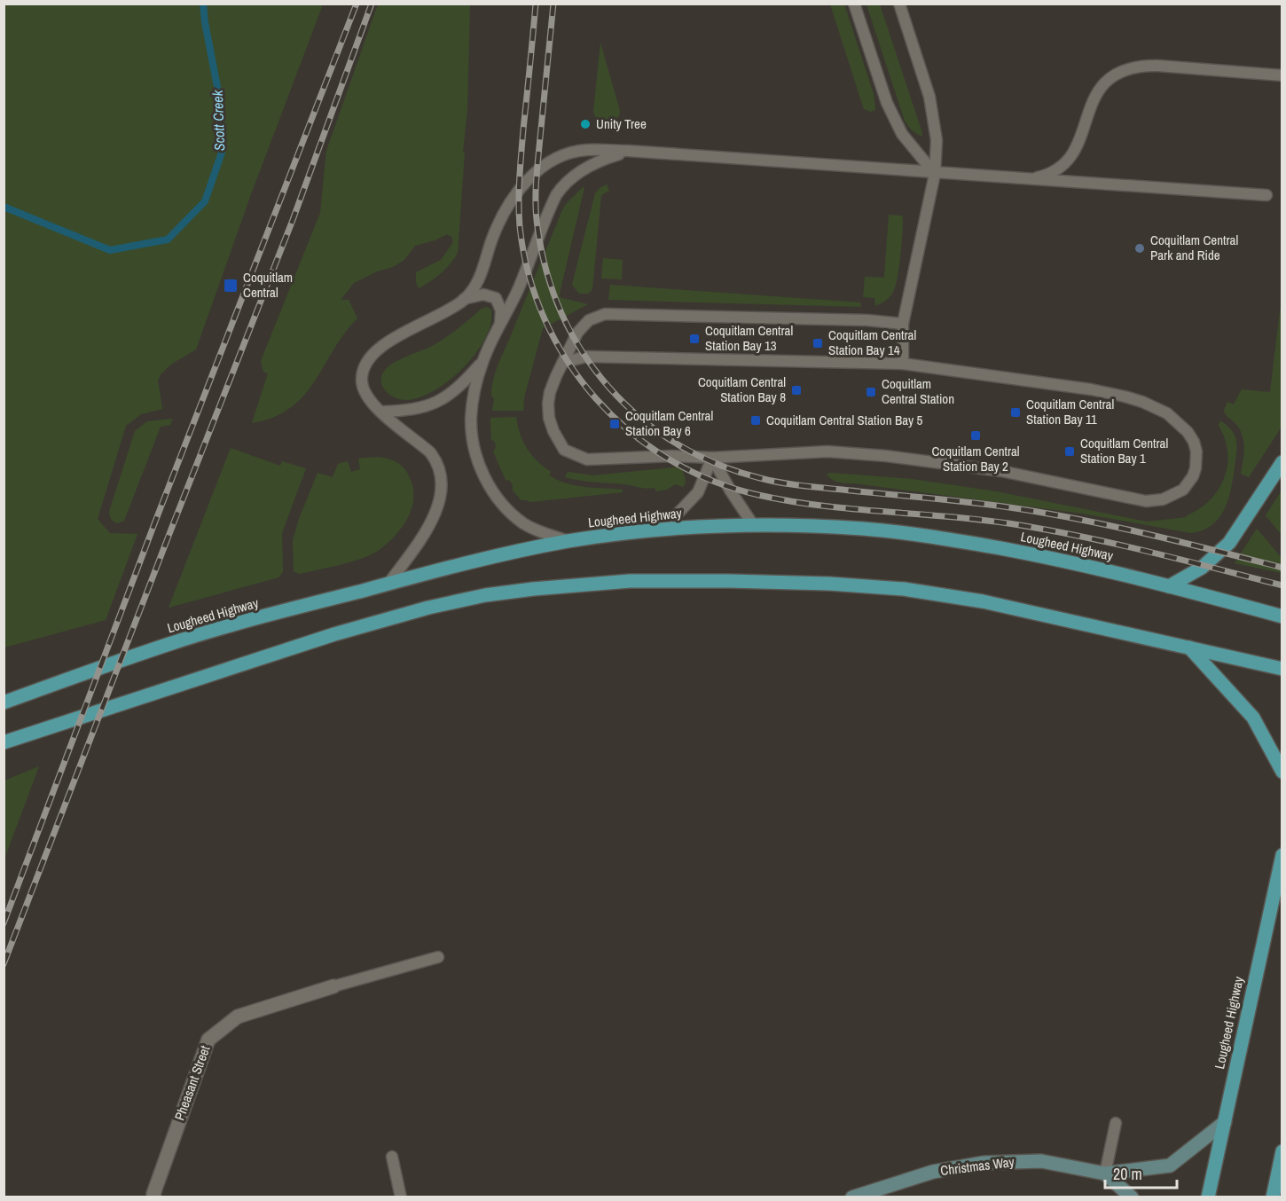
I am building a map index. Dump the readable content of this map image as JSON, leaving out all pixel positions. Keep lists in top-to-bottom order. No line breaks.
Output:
{"streets":{"main road":["Lougheed Highway"],"street":["Pheasant Street","Christmas Way"]},"crossings":[["Lougheed Highway","Christmas Way"]],"water":["Scott Creek"],"places":{"other":["Unity Tree","Coquitlam Central Park and Ride"],"transit":["Coquitlam Central","Coquitlam Central Station Bay 13","Coquitlam Central Station Bay 14","Coquitlam Central Station Bay 8","Coquitlam Central Station","Coquitlam Central Station Bay 11","Coquitlam Central Station Bay 5","Coquitlam Central Station Bay 6","Coquitlam Central Station Bay 2","Coquitlam Central Station Bay 1"]},"scale_bar":"20 m"}
